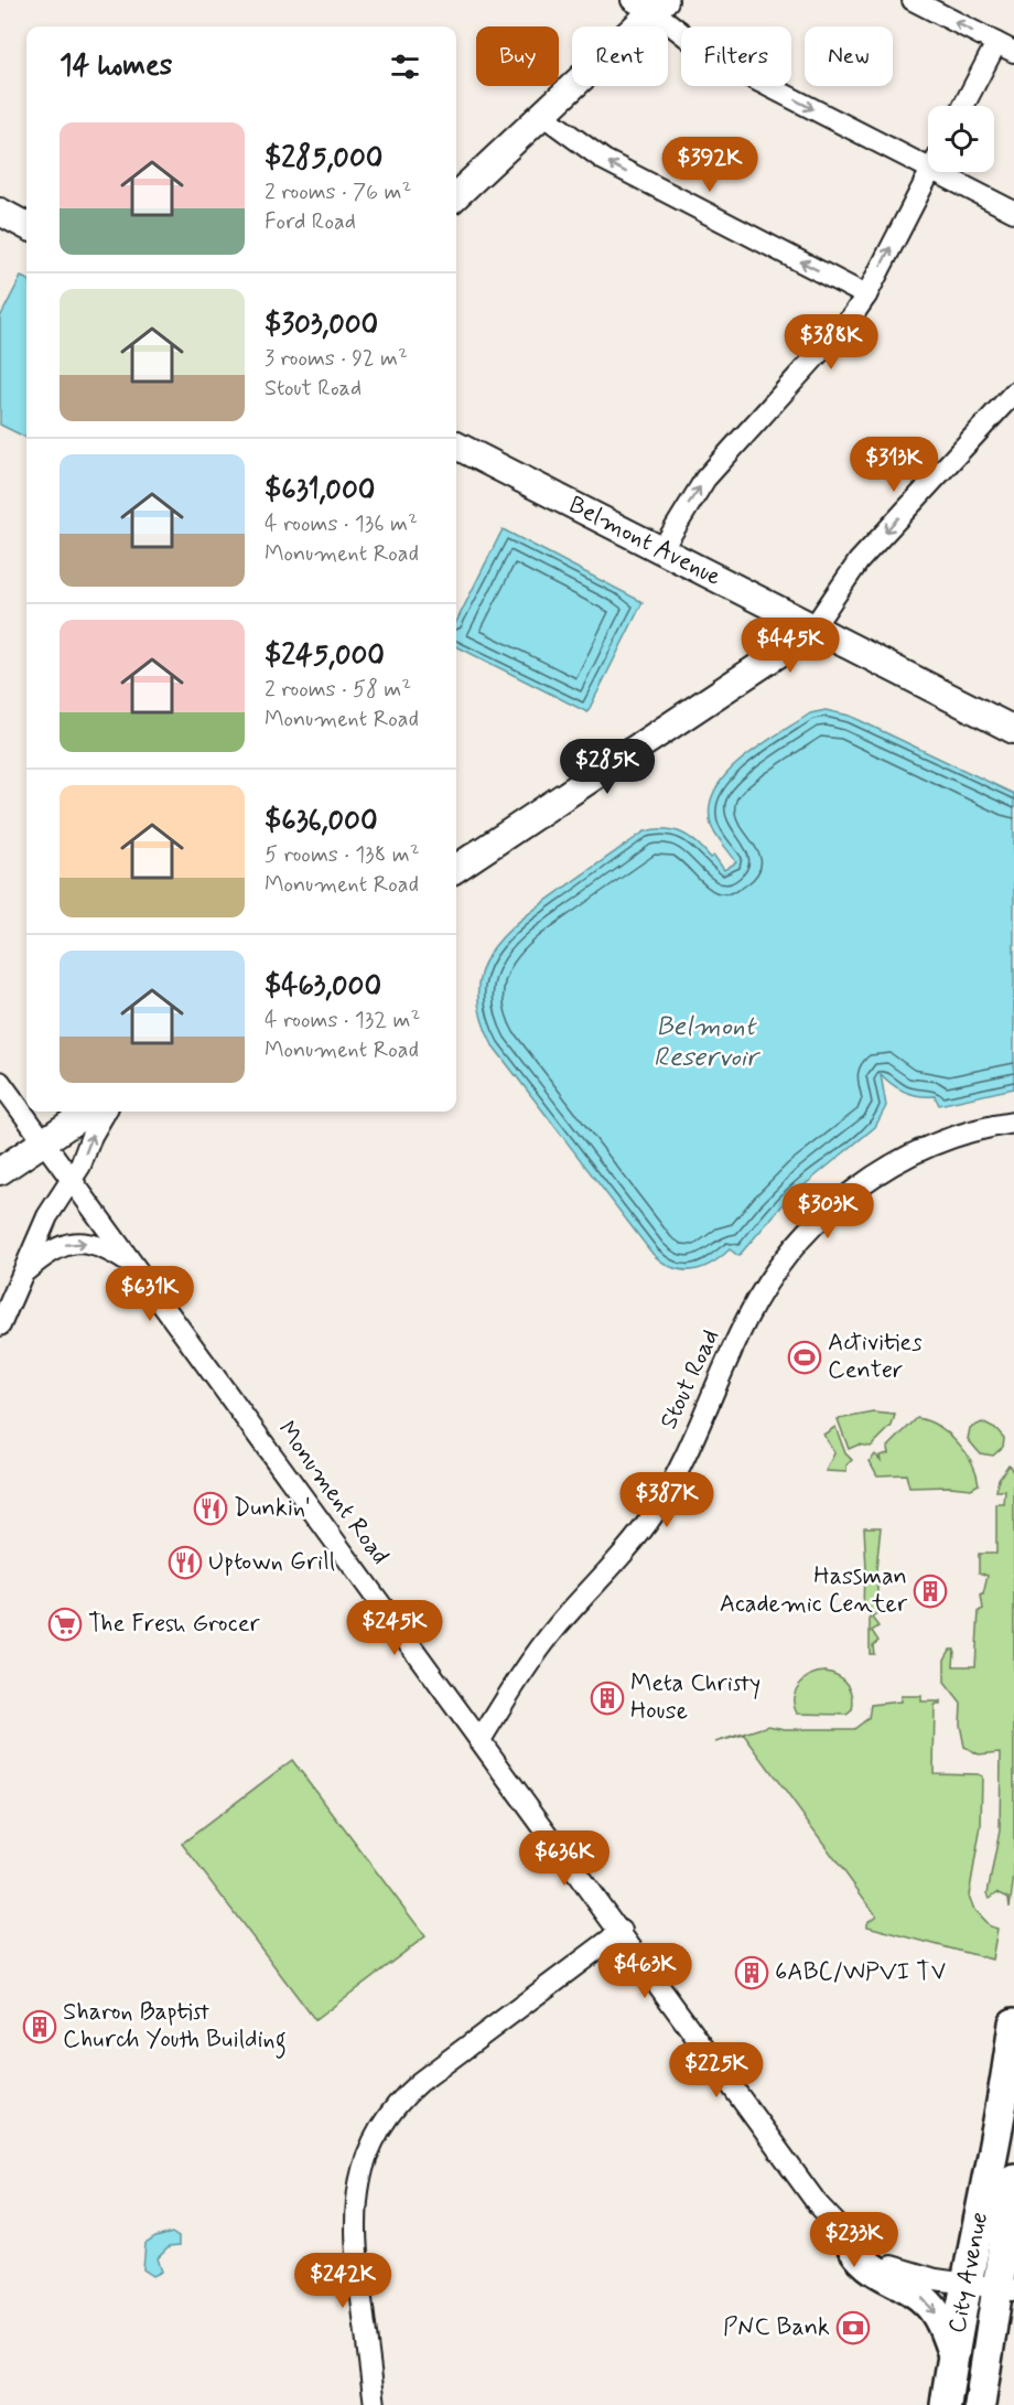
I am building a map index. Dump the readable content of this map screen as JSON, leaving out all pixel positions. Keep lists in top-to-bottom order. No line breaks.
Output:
{"streets":{"highway":["City Avenue"],"main road":["Belmont Avenue"],"street":["Stout Road","Monument Road"]},"crossings":[["Stout Road","Monument Road"],["Monument Road","City Avenue"]],"water":["Belmont Reservoir"],"places":{"sports":["Activities Center"],"restaurant":["Dunkin'","Uptown Grill"],"building":["Hassman Academic Center","Meta Christy House","6ABC/WPVI TV","Sharon Baptist Church Youth Building"],"supermarket":["The Fresh Grocer"],"bank":["PNC Bank"]},"page":{"chip":["Buy","Rent","Filters","New"],"heading":"14 homes","list":[{"name":"$285,000","note":"2 rooms · 76 m² · Ford Road"},{"name":"$303,000","note":"3 rooms · 92 m² · Stout Road"},{"name":"$631,000","note":"4 rooms · 136 m² · Monument Road"},{"name":"$245,000","note":"2 rooms · 58 m² · Monument Road"},{"name":"$636,000","note":"5 rooms · 138 m² · Monument Road"},{"name":"$463,000","note":"4 rooms · 132 m² · Monument Road"}],"price":["$392K","$388K","$313K","$445K","$285K","$303K","$631K","$387K","$245K","$636K","$463K","$225K","$233K","$242K"]}}
